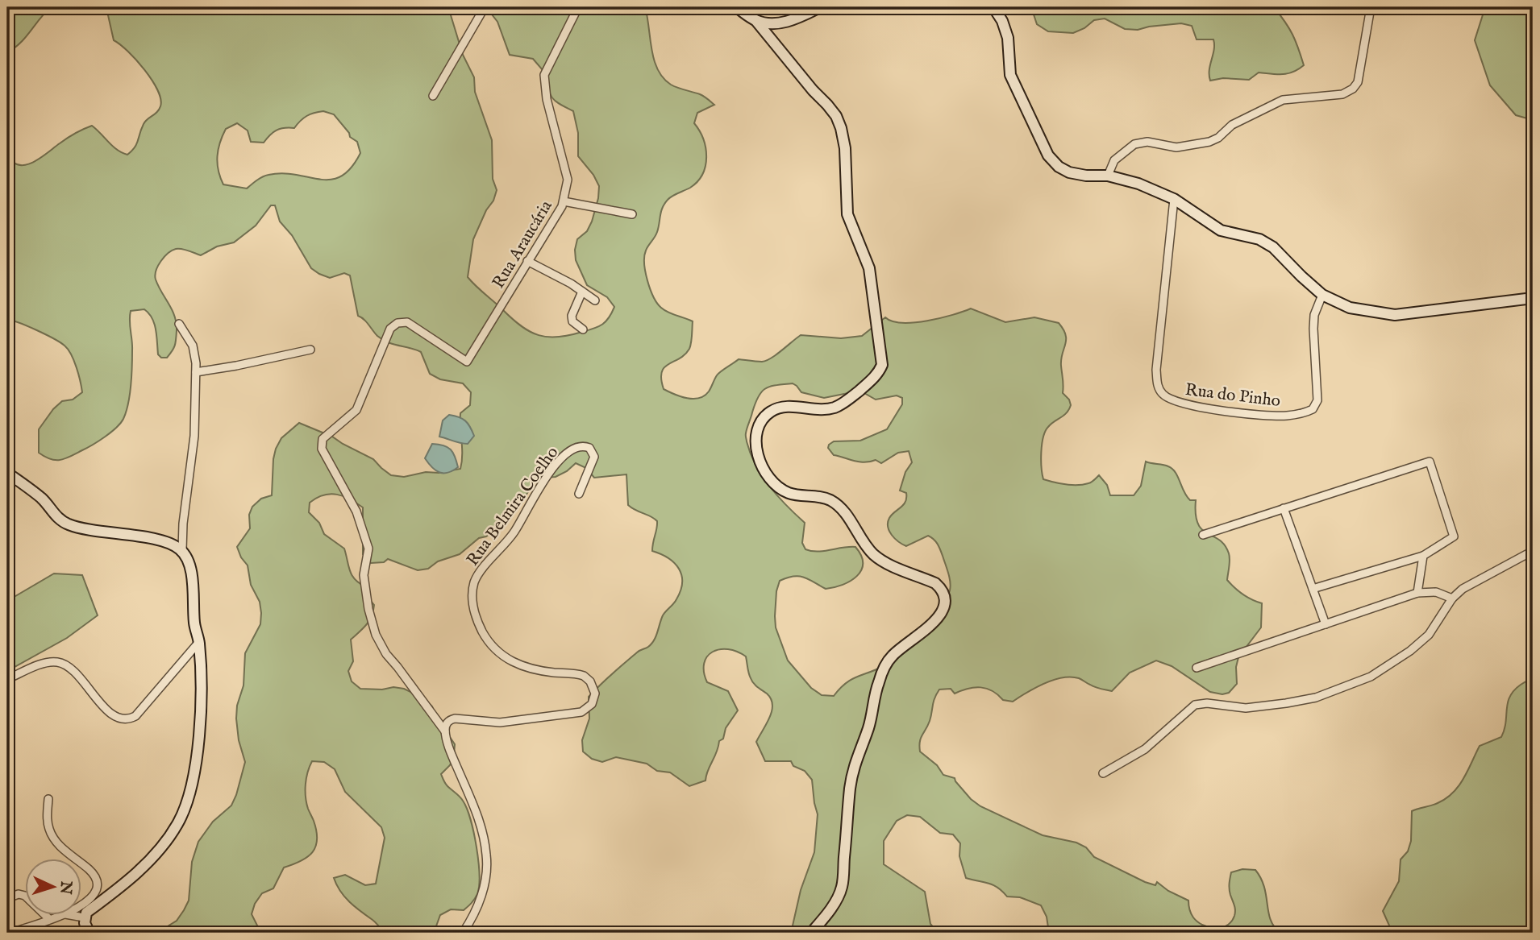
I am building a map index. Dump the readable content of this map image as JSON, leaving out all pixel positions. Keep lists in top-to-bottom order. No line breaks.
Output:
{"streets":{"street":["Rua Araucária","Rua do Pinho","Rua Belmira Coelho"]},"crossings":[["Rua Araucária","Rua Belmira Coelho"]],"north":"right"}
